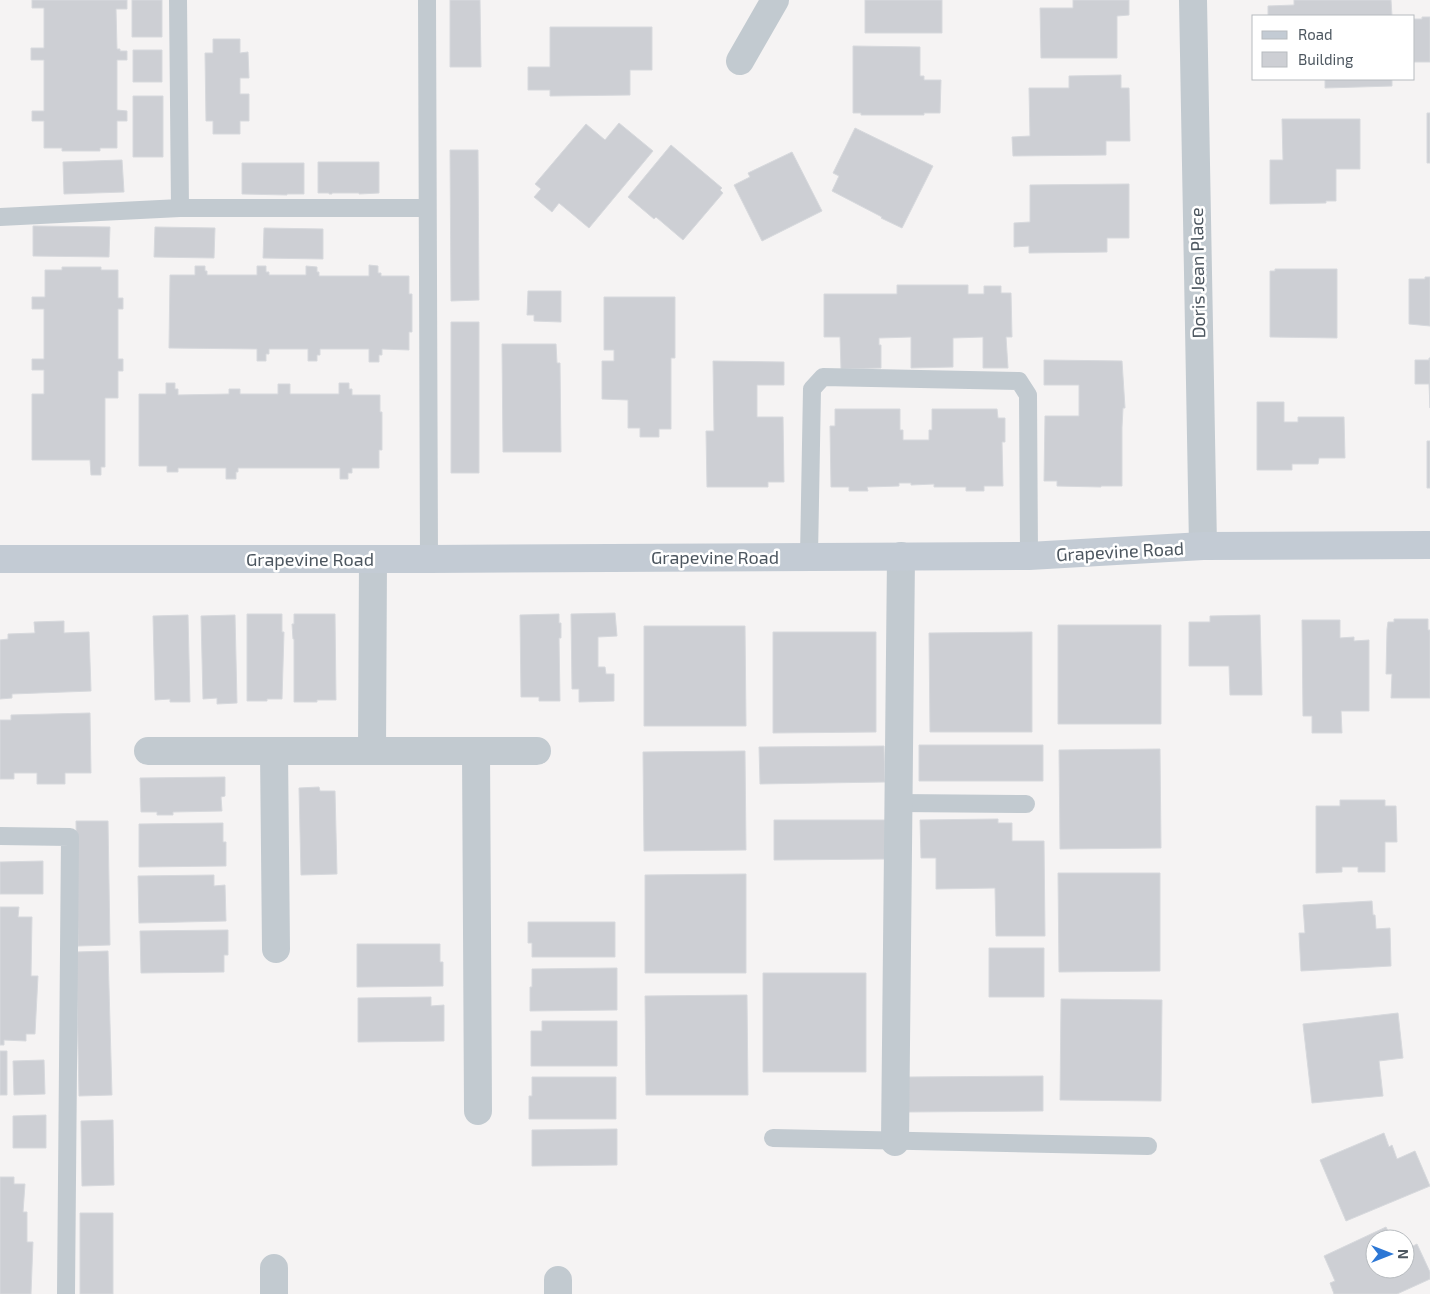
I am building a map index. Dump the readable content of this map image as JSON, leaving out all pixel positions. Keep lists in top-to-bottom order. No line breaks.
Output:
{"streets":{"main road":["Grapevine Road"],"street":["Doris Jean Place"]},"crossings":[["Doris Jean Place","Grapevine Road"]],"legend":["Road","Building"],"north":"right"}
